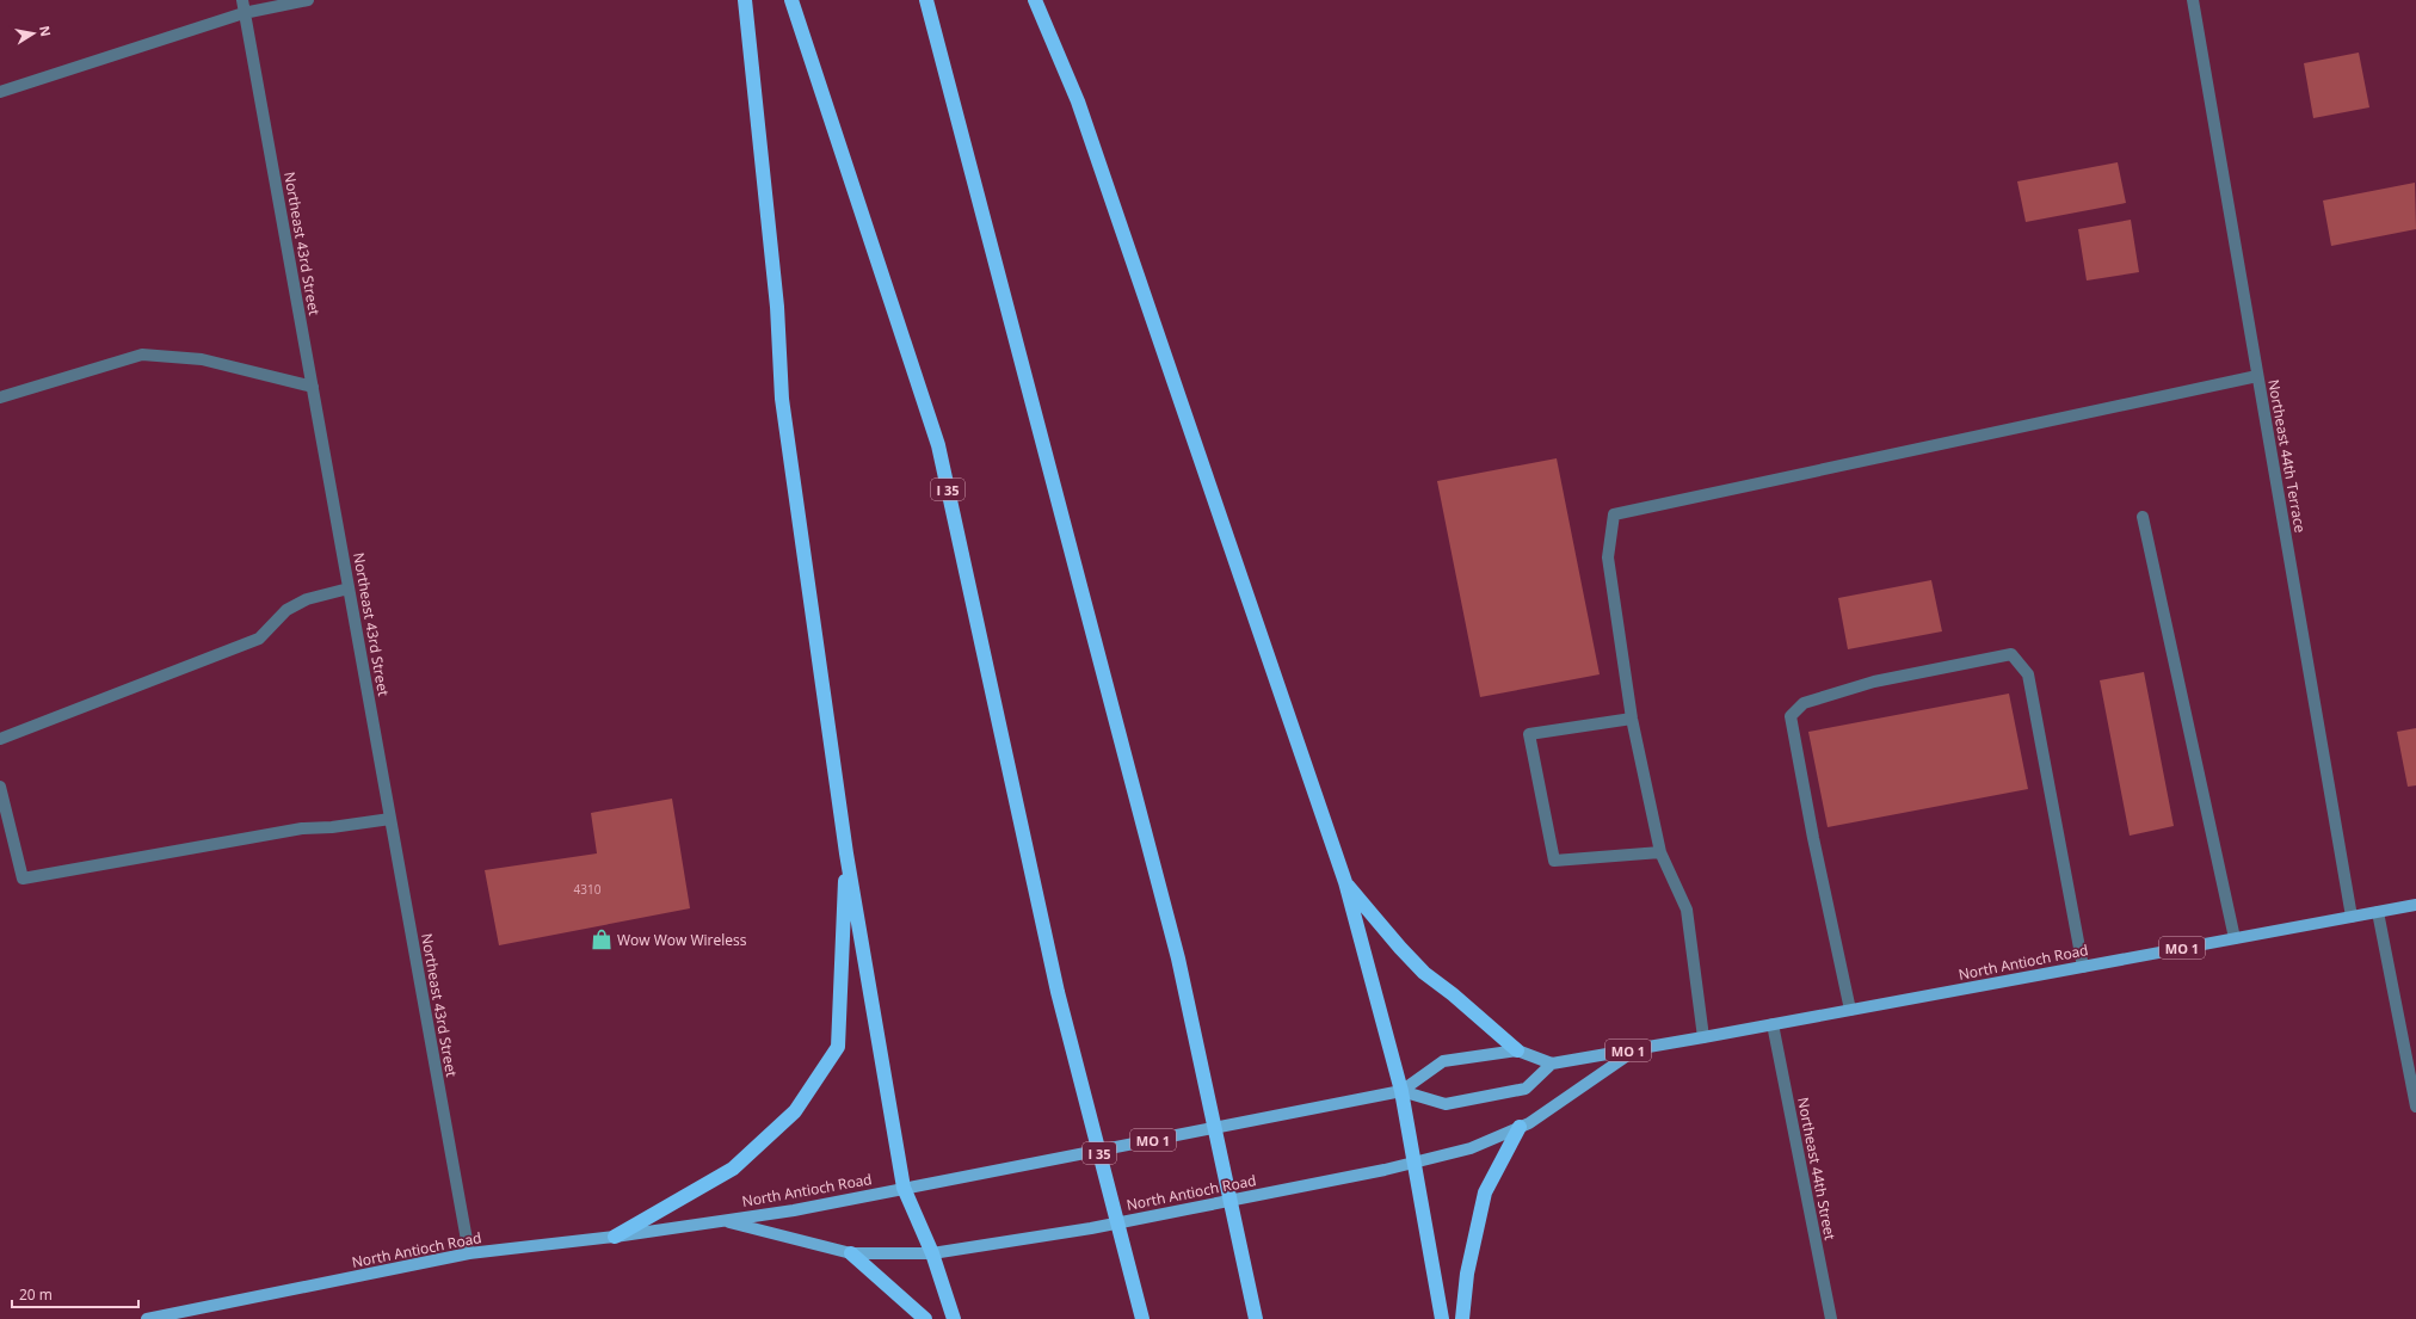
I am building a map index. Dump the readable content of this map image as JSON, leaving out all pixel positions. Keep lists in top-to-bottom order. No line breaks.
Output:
{"streets":{"highway":["I 35"],"main road":["MO 1","North Antioch Road"],"street":["Northeast 43rd Street","Northeast 44th Terrace","Northeast 44th Street"]},"crossings":[["Northeast 43rd Street","North Antioch Road"],["Northeast 44th Terrace","North Antioch Road"],["North Antioch Road","Northeast 44th Street"]],"places":{"shop":["Wow Wow Wireless"]},"house_numbers":["4310"],"scale_bar":"20 m","north":"right"}
